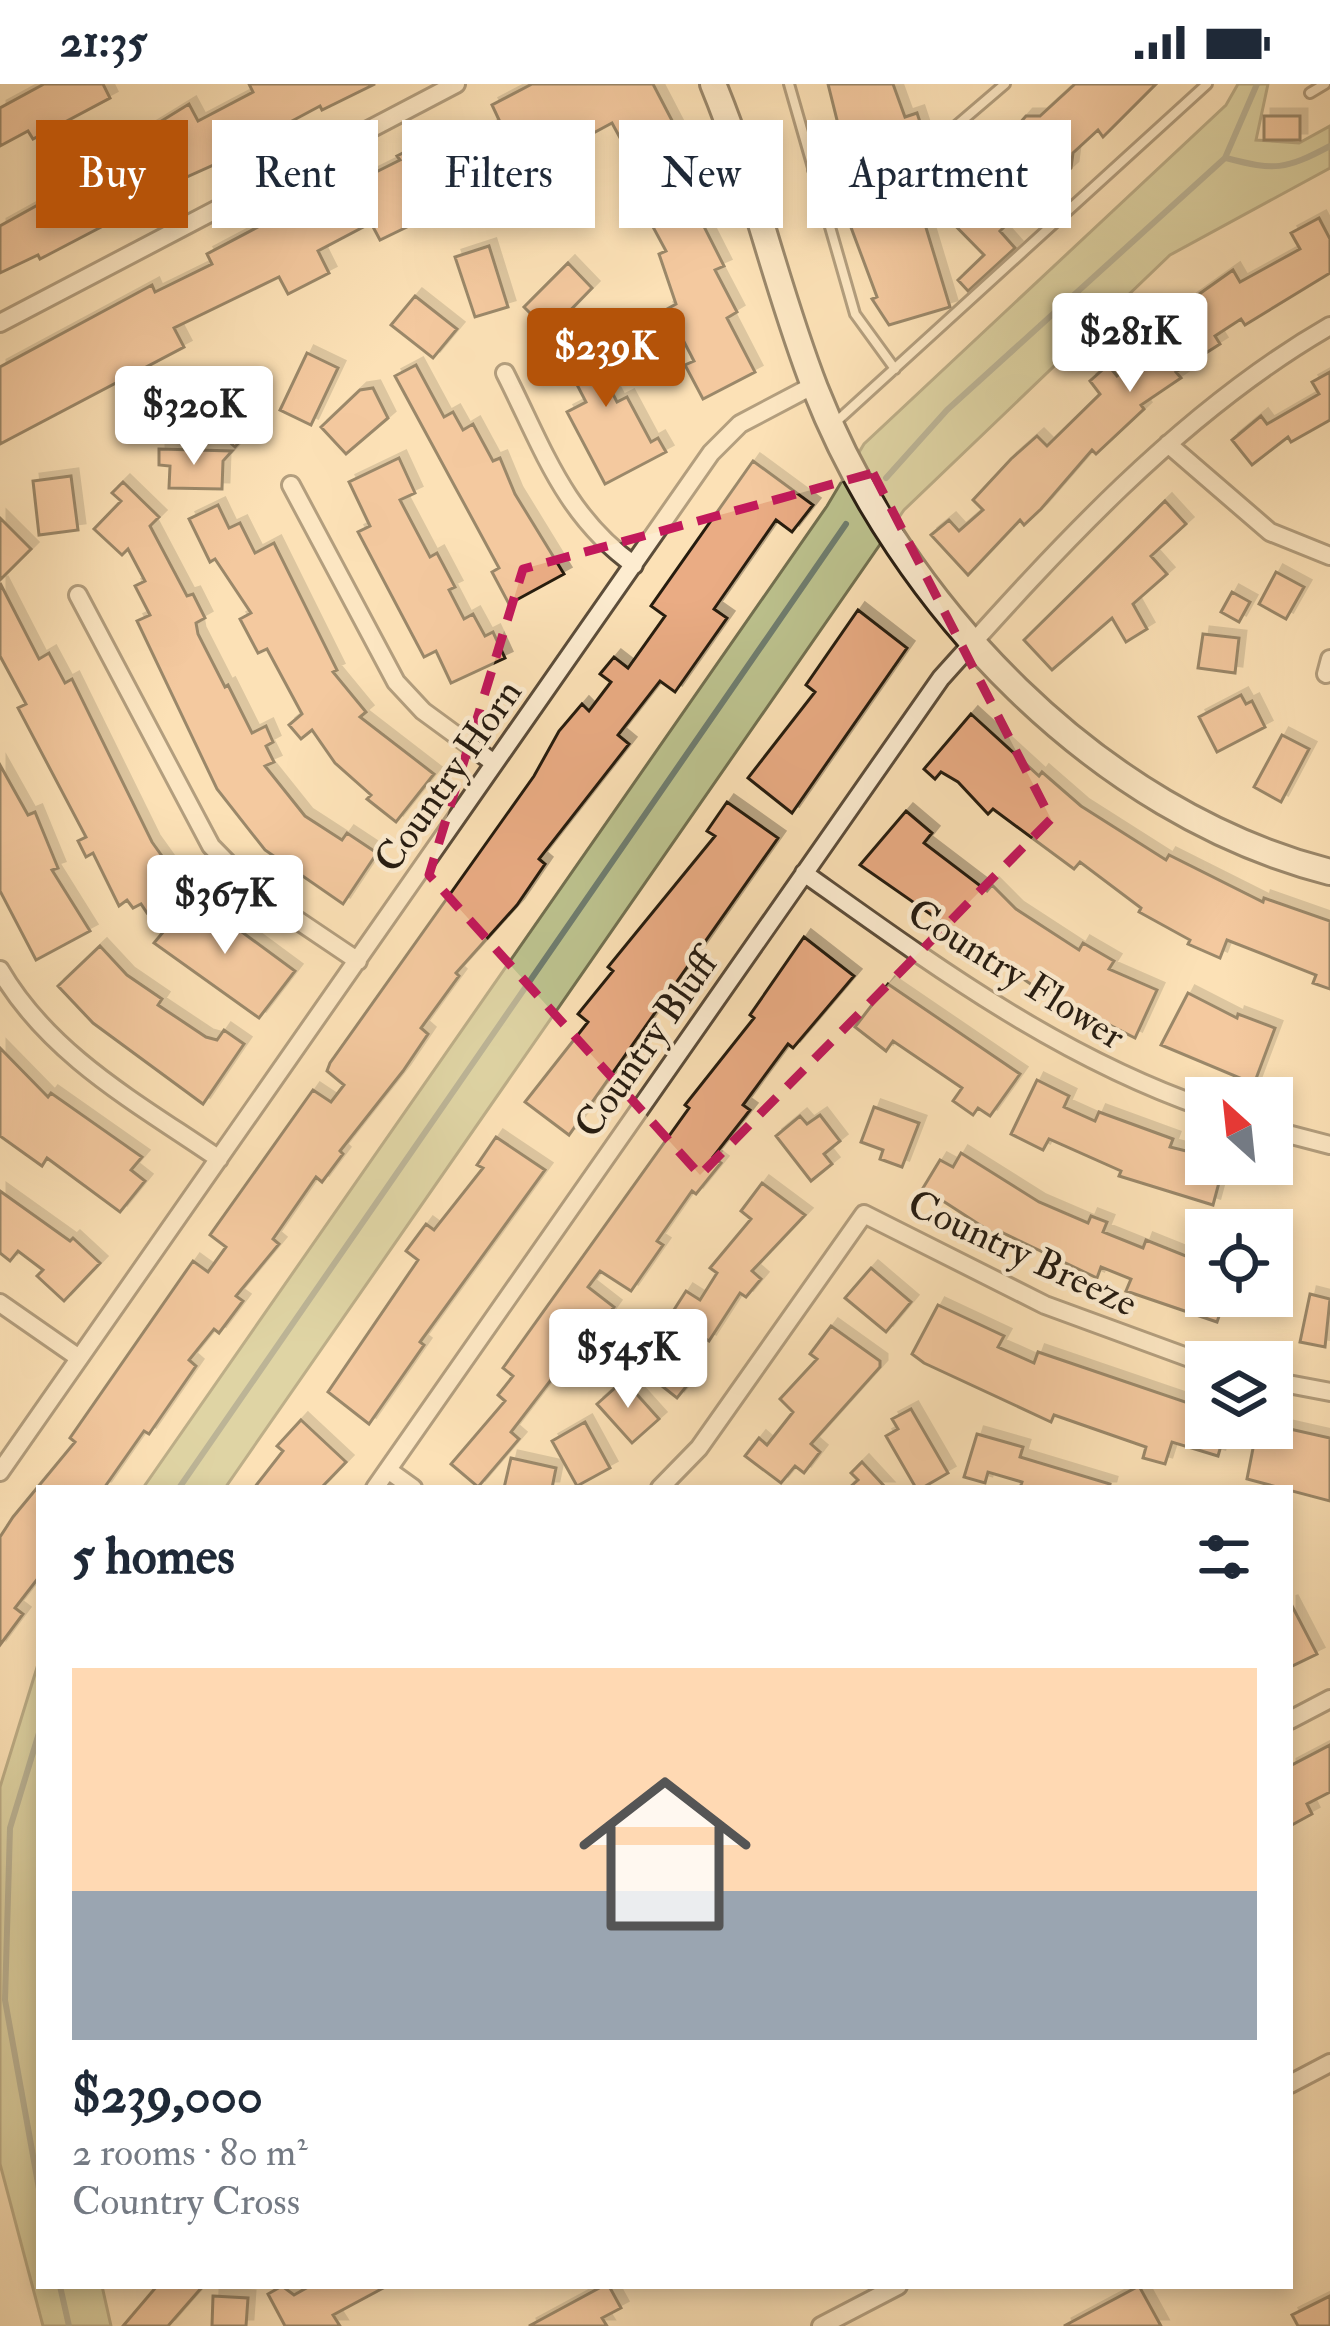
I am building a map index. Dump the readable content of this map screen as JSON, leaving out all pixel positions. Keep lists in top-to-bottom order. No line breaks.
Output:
{"streets":{"street":["Country Horn","Country Flower","Country Bluff","Country Breeze"]},"crossings":[["Country Flower","Country Bluff"]],"north":"top left","page":{"status":"21:35","chip":["Buy","Rent","Filters","New","Apartment"],"price":["$281K","$239K","$320K","$367K","$545K"],"heading":"5 homes","list":[{"name":"$239,000","note":"2 rooms · 80 m² · Country Cross"}]}}
